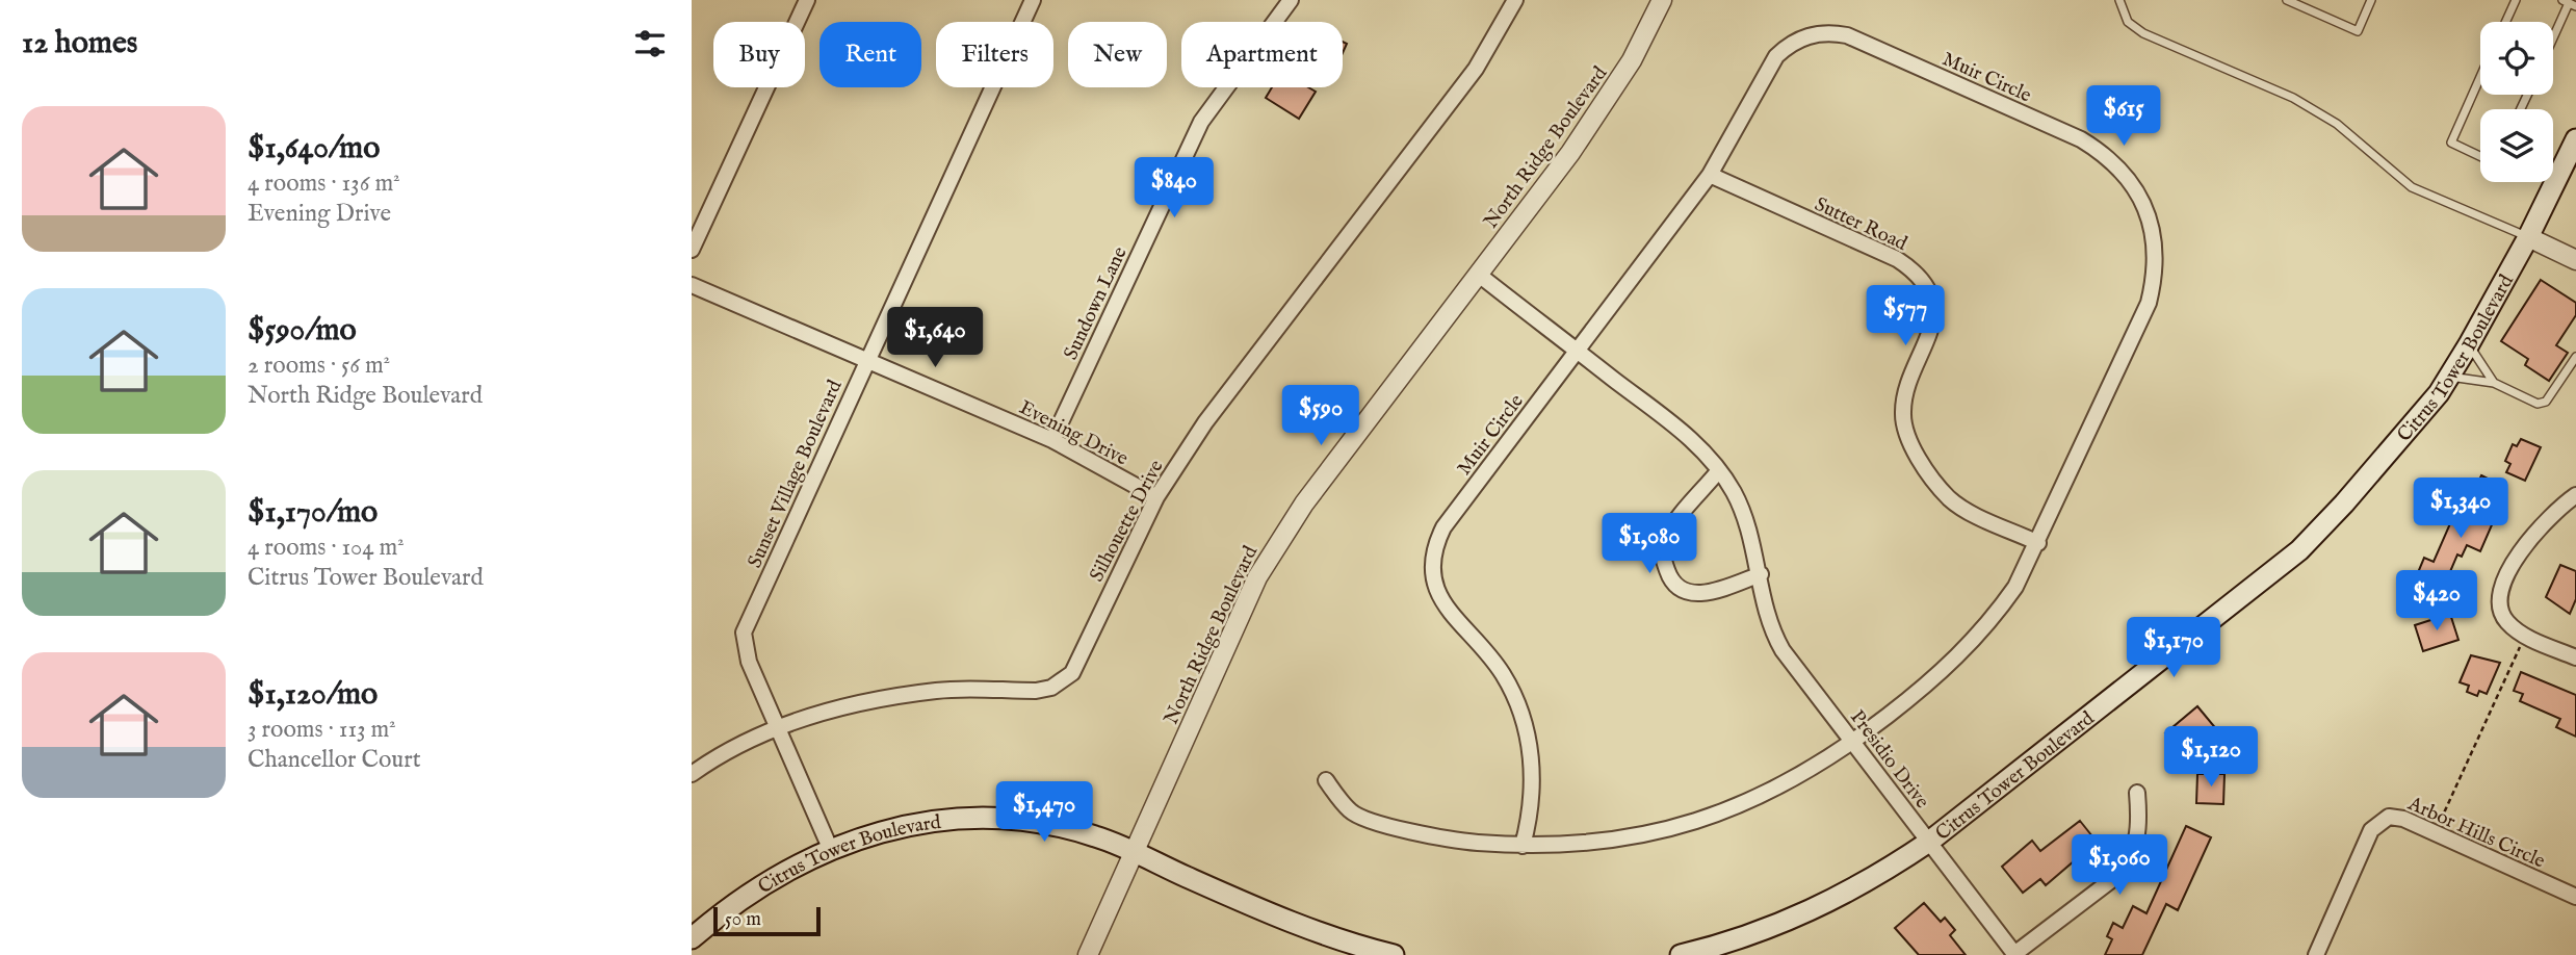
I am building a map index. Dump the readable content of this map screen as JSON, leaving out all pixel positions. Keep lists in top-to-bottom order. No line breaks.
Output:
{"streets":{"main road":["Citrus Tower Boulevard"],"street":["Muir Circle","North Ridge Boulevard","Sutter Road","Sundown Lane","Evening Drive","Sunset Village Boulevard","Silhouette Drive","Presidio Drive","Arbor Hills Circle"]},"crossings":[["Muir Circle","Sutter Road"],["Muir Circle","Presidio Drive"],["North Ridge Boulevard","Citrus Tower Boulevard"],["North Ridge Boulevard","Presidio Drive"],["Sundown Lane","Evening Drive"],["Citrus Tower Boulevard","Sunset Village Boulevard"],["Citrus Tower Boulevard","Presidio Drive"],["Evening Drive","Sunset Village Boulevard"],["Evening Drive","Silhouette Drive"],["Sunset Village Boulevard","Silhouette Drive"]],"scale_bar":"50 m","page":{"heading":"12 homes","chip":["Buy","Rent","Filters","New","Apartment"],"price":["$615","$840","$577","$1,640","$590","$1,340","$1,080","$420","$1,170","$1,120","$1,470","$1,060"],"list":[{"name":"$1,640/mo","note":"4 rooms · 136 m² · Evening Drive"},{"name":"$590/mo","note":"2 rooms · 56 m² · North Ridge Boulevard"},{"name":"$1,170/mo","note":"4 rooms · 104 m² · Citrus Tower Boulevard"},{"name":"$1,120/mo","note":"3 rooms · 113 m² · Chancellor Court"}],"scale":"50 m"}}
